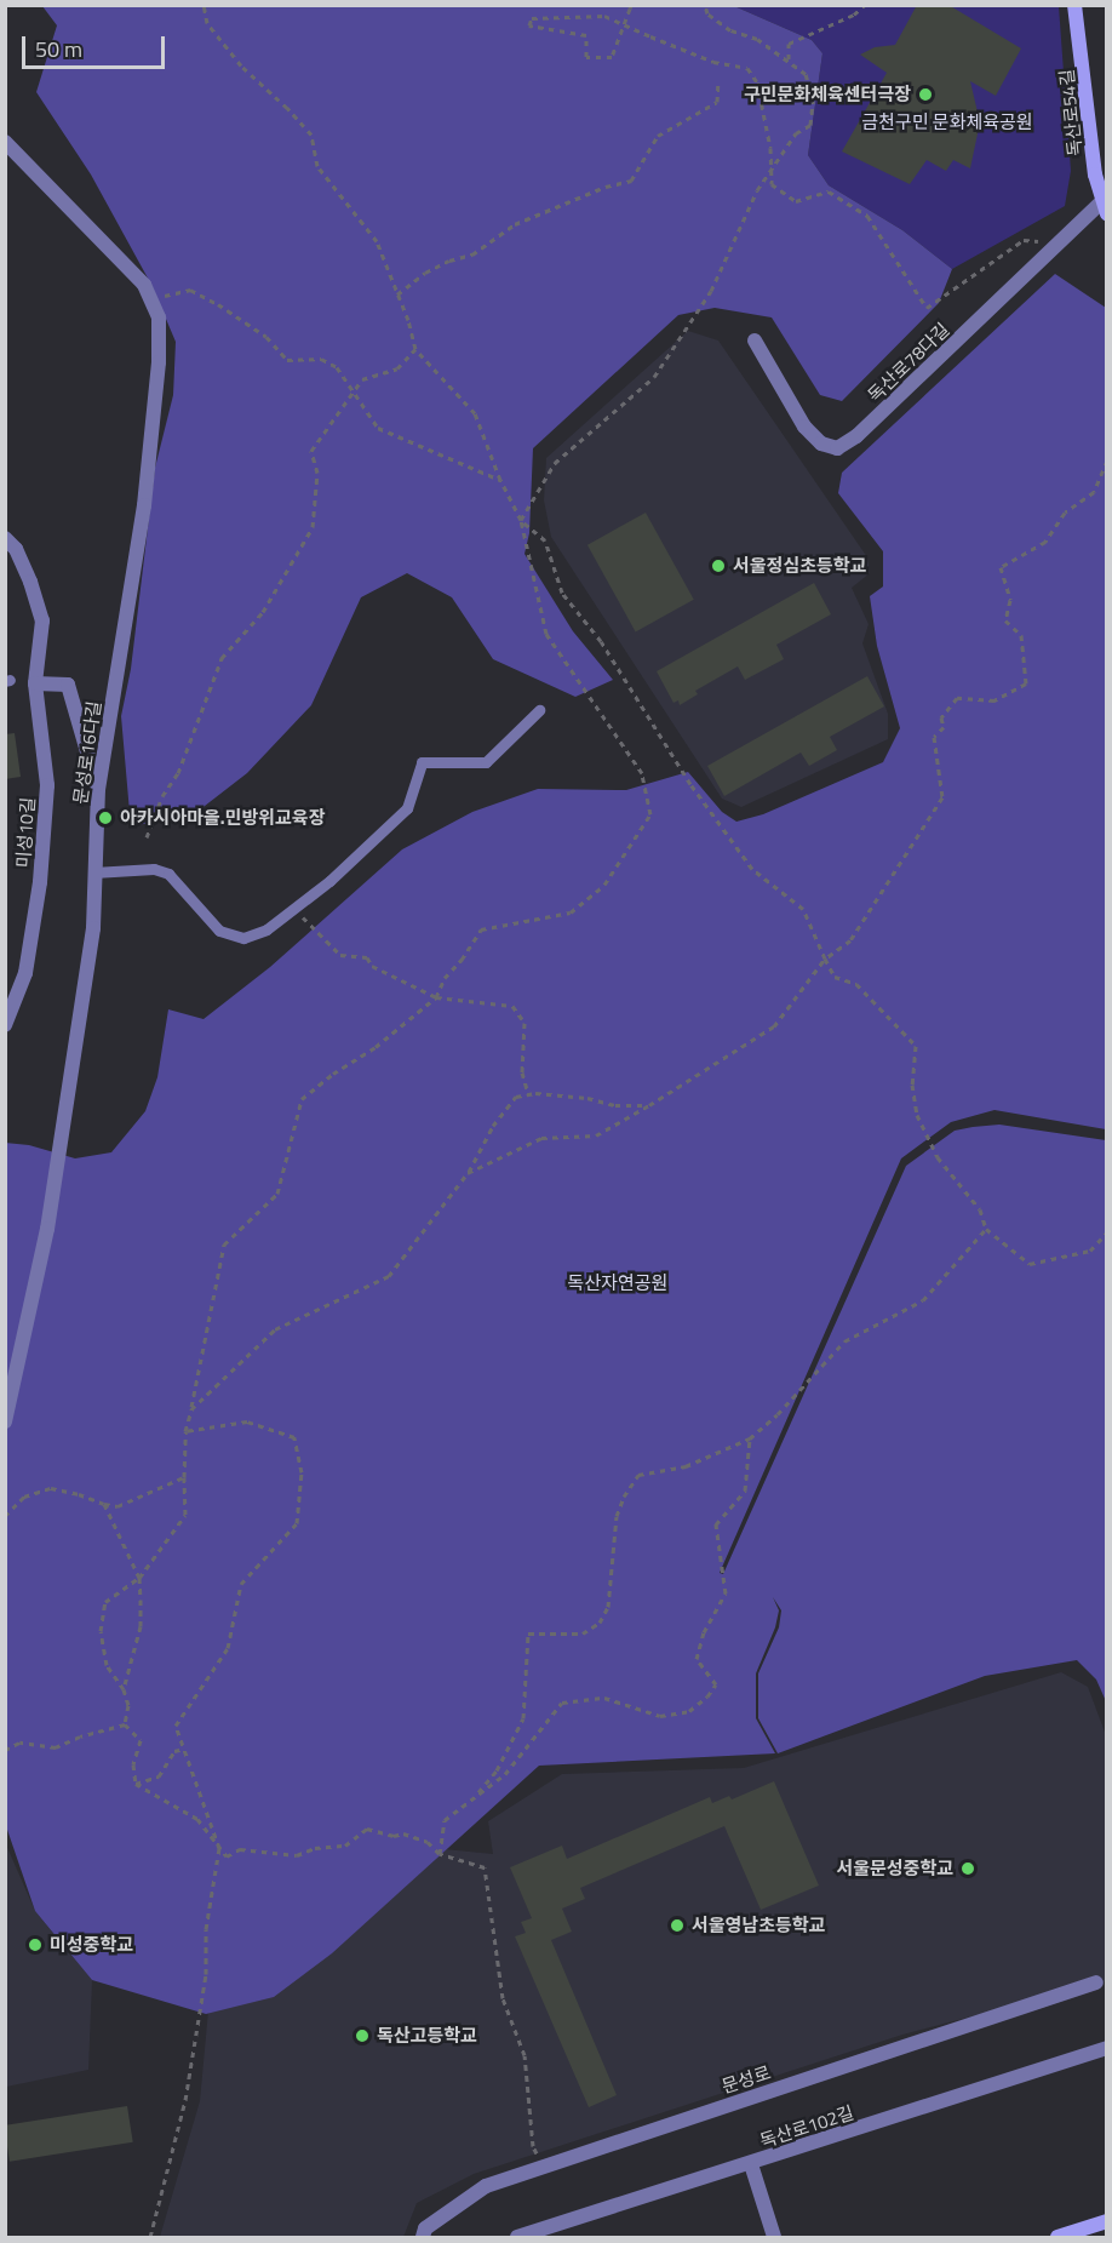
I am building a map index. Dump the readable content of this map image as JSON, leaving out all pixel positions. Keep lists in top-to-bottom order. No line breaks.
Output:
{"streets":{"street":["독산로54길","독산로78다길","문성로16다길","미성10길","문성로","독산로102길"]},"crossings":[["독산로54길","독산로78다길"]],"parks":["금천구민 문화체육공원","독산자연공원"],"places":["구민문화체육센터극장","서울정심초등학교","아카시아마을.민방위교육장","서울문성중학교","서울영남초등학교","미성중학교","독산고등학교"],"scale_bar":"50 m"}
